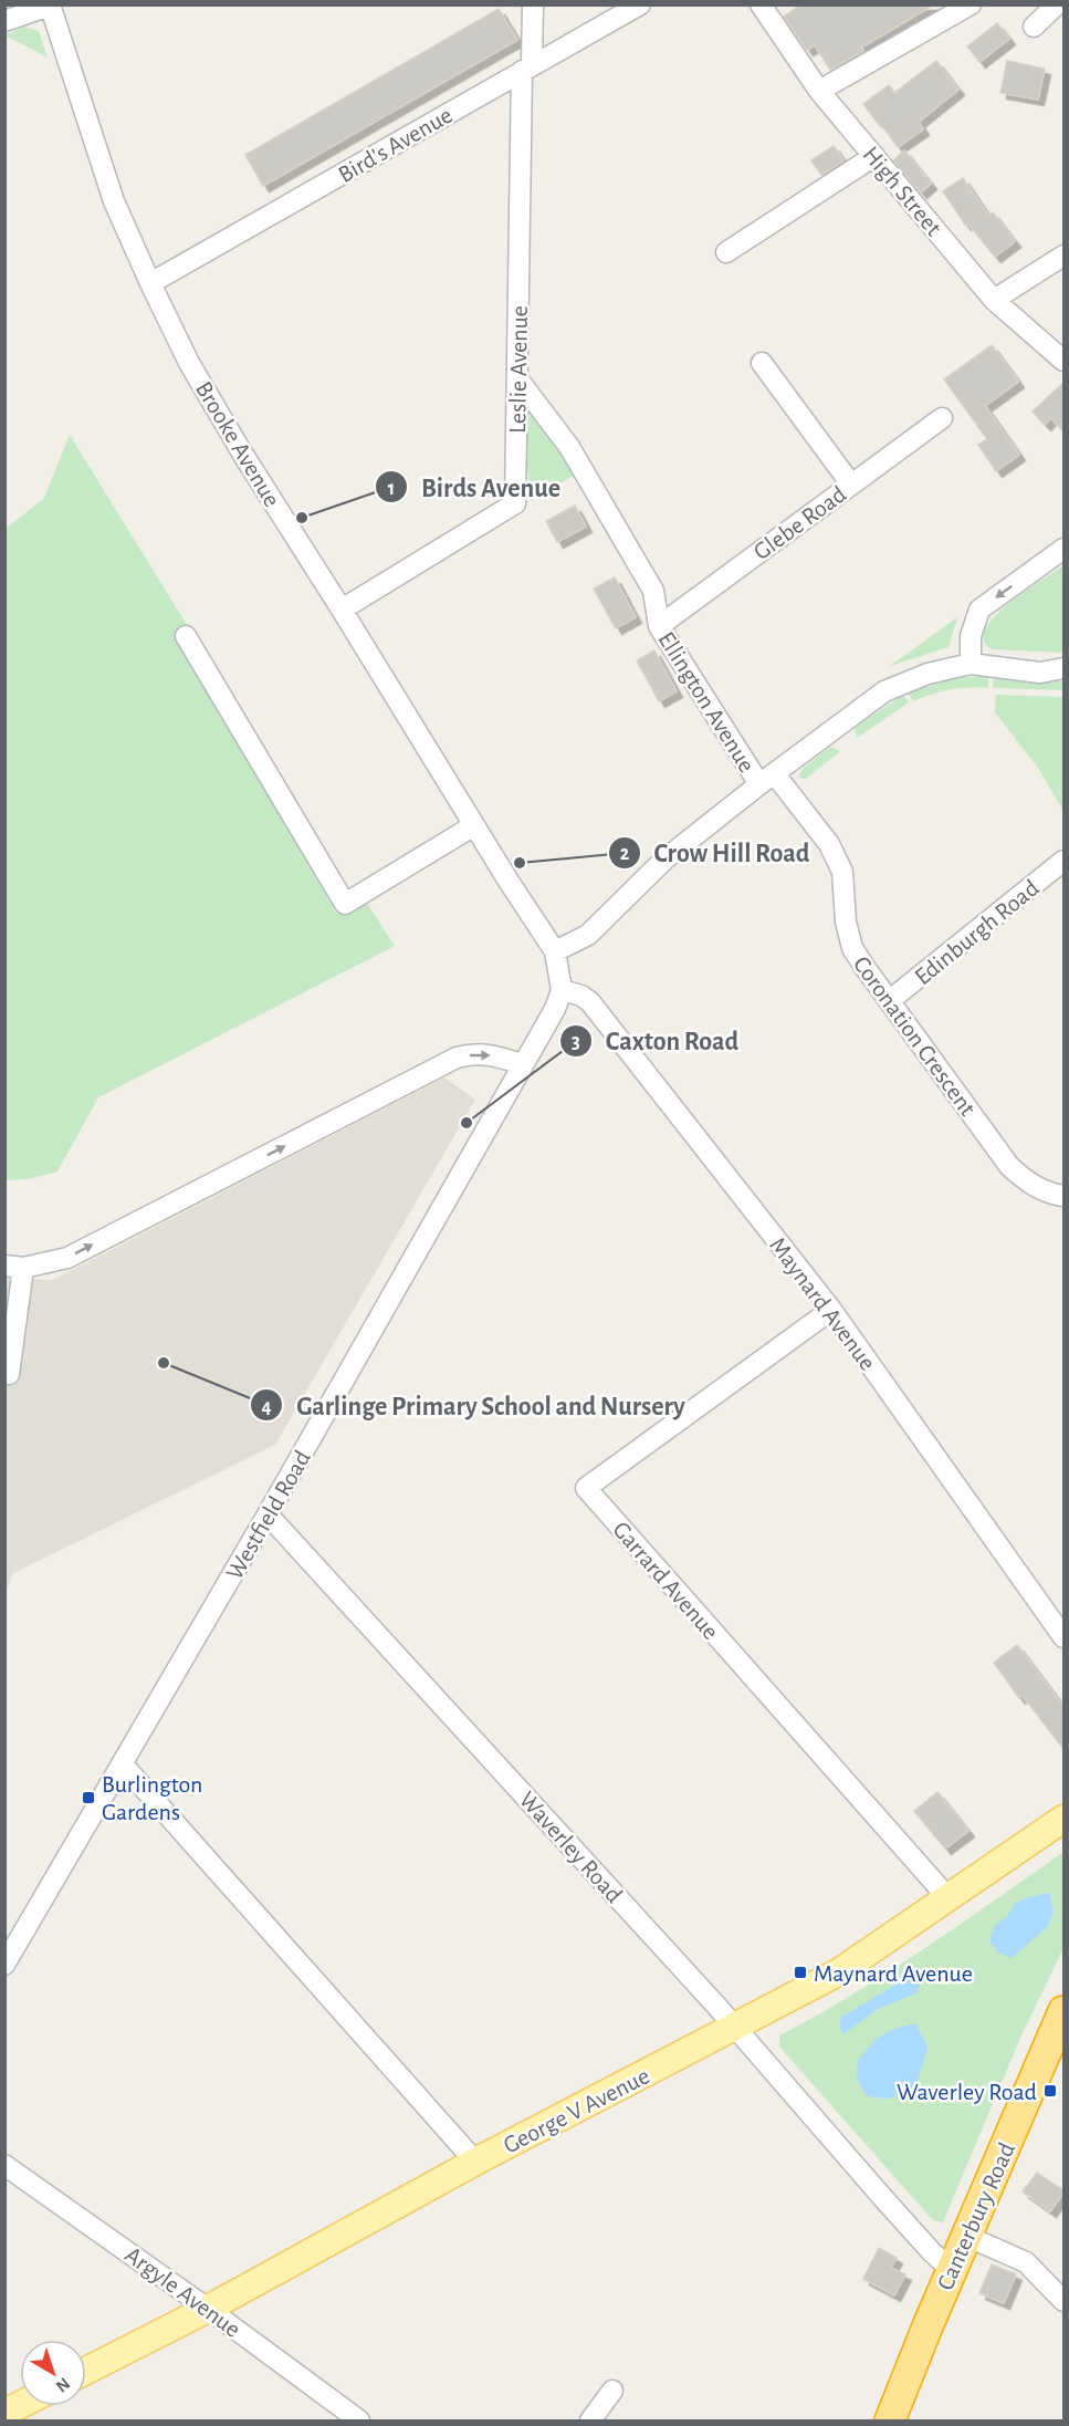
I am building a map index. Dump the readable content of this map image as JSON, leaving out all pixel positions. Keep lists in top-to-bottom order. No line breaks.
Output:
{"streets":{"highway":["Canterbury Road"],"main road":["George V Avenue"],"street":["Bird's Avenue","High Street","Leslie Avenue","Brooke Avenue","Glebe Road","Ellington Avenue","Edinburgh Road","Coronation Crescent","Maynard Avenue","Westfield Road","Garrard Avenue","Waverley Road","Argyle Avenue"]},"crossings":[["Bird's Avenue","Leslie Avenue"],["Bird's Avenue","Brooke Avenue"],["Leslie Avenue","Brooke Avenue"],["Leslie Avenue","Ellington Avenue"],["Glebe Road","Ellington Avenue"],["Ellington Avenue","Coronation Crescent"],["Edinburgh Road","Coronation Crescent"],["Maynard Avenue","Westfield Road"],["Maynard Avenue","Garrard Avenue"],["Westfield Road","Waverley Road"],["Garrard Avenue","George V Avenue"],["Waverley Road","George V Avenue"],["Waverley Road","Canterbury Road"],["George V Avenue","Argyle Avenue"]],"places":{"other":["Birds Avenue","Crow Hill Road","Caxton Road","Garlinge Primary School and Nursery"],"transit":["Burlington Gardens","Maynard Avenue","Waverley Road"]},"north":"bottom right"}
